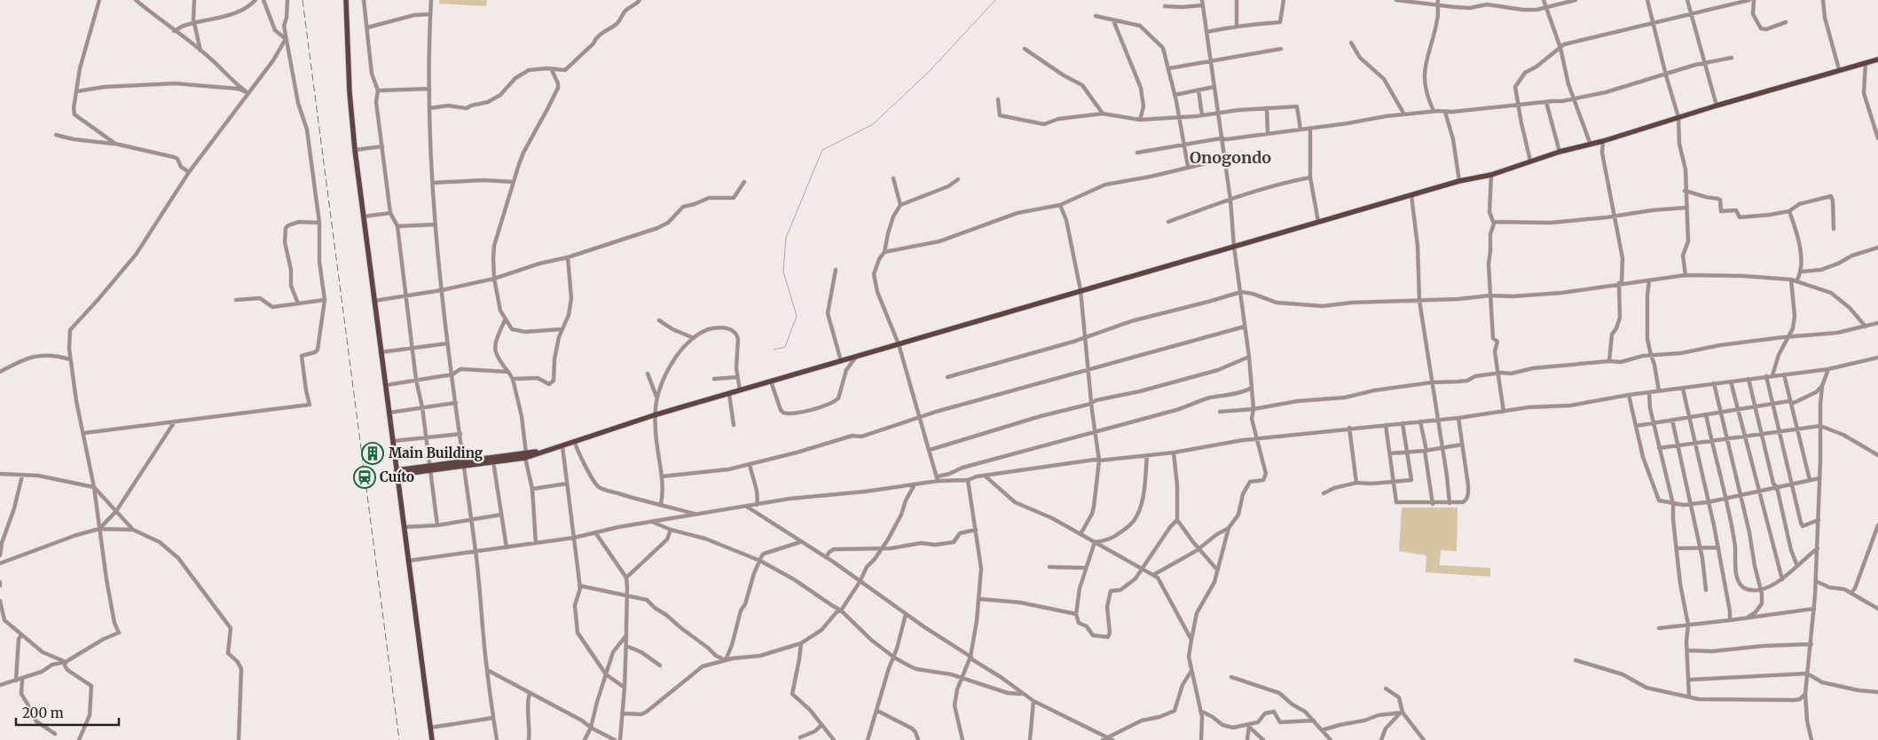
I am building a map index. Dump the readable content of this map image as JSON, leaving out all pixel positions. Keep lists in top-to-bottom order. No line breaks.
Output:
{"districts":["Onogondo"],"places":{"building":["Main Building"],"station":["Cuíto"]},"scale_bar":"200 m"}
